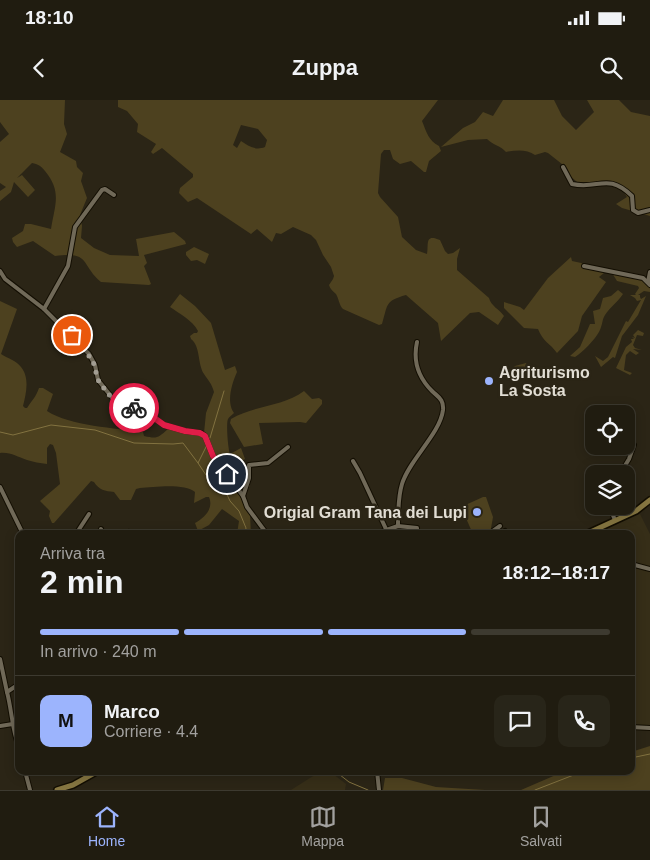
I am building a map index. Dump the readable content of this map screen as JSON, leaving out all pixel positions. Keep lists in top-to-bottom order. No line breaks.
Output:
{"places":["Agriturismo La Sosta","Origial Gram Tana dei Lupi"],"page":{"status":"18:10","header":"Zuppa","heading":["2 min","Arriva tra","18:12–18:17"],"panel":["Marco","Corriere · 4.4"],"bar":"In arrivo · 240 m","round":"M","tabs":["Home","Mappa","Salvati"]}}
